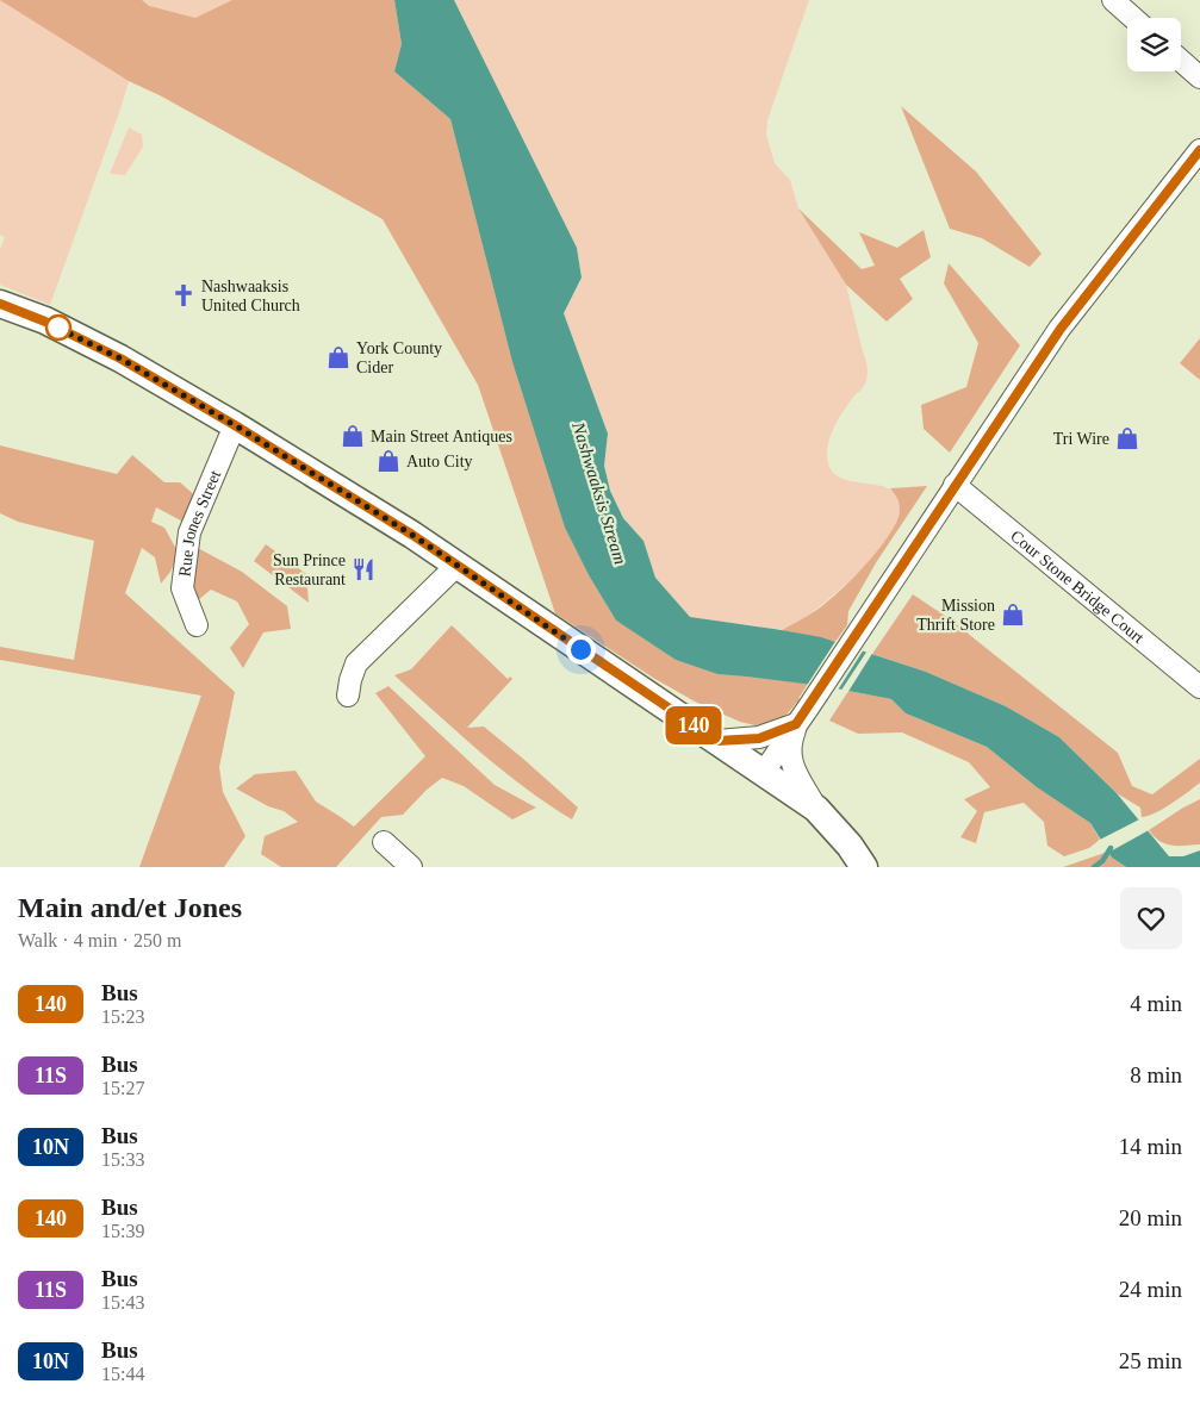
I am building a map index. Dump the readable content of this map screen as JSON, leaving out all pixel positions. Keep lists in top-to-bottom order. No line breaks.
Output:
{"streets":{"street":["Rue Jones Street","Cour Stone Bridge Court"]},"water":["Nashwaaksis Stream"],"places":{"church":["Nashwaaksis United Church"],"shop":["York County Cider","Main Street Antiques","Tri Wire","Auto City","Mission Thrift Store"],"restaurant":["Sun Prince Restaurant"]},"lines":["bus line 140"],"page":{"on_map":"140","heading":["Main and/et Jones","Walk · 4 min · 250 m"],"list":[{"mark":"140","name":"Bus","note":"15:23","value":"4 min"},{"mark":"11S","name":"Bus","note":"15:27","value":"8 min"},{"mark":"10N","name":"Bus","note":"15:33","value":"14 min"},{"mark":"140","name":"Bus","note":"15:39","value":"20 min"},{"mark":"11S","name":"Bus","note":"15:43","value":"24 min"},{"mark":"10N","name":"Bus","note":"15:44","value":"25 min"}]}}
